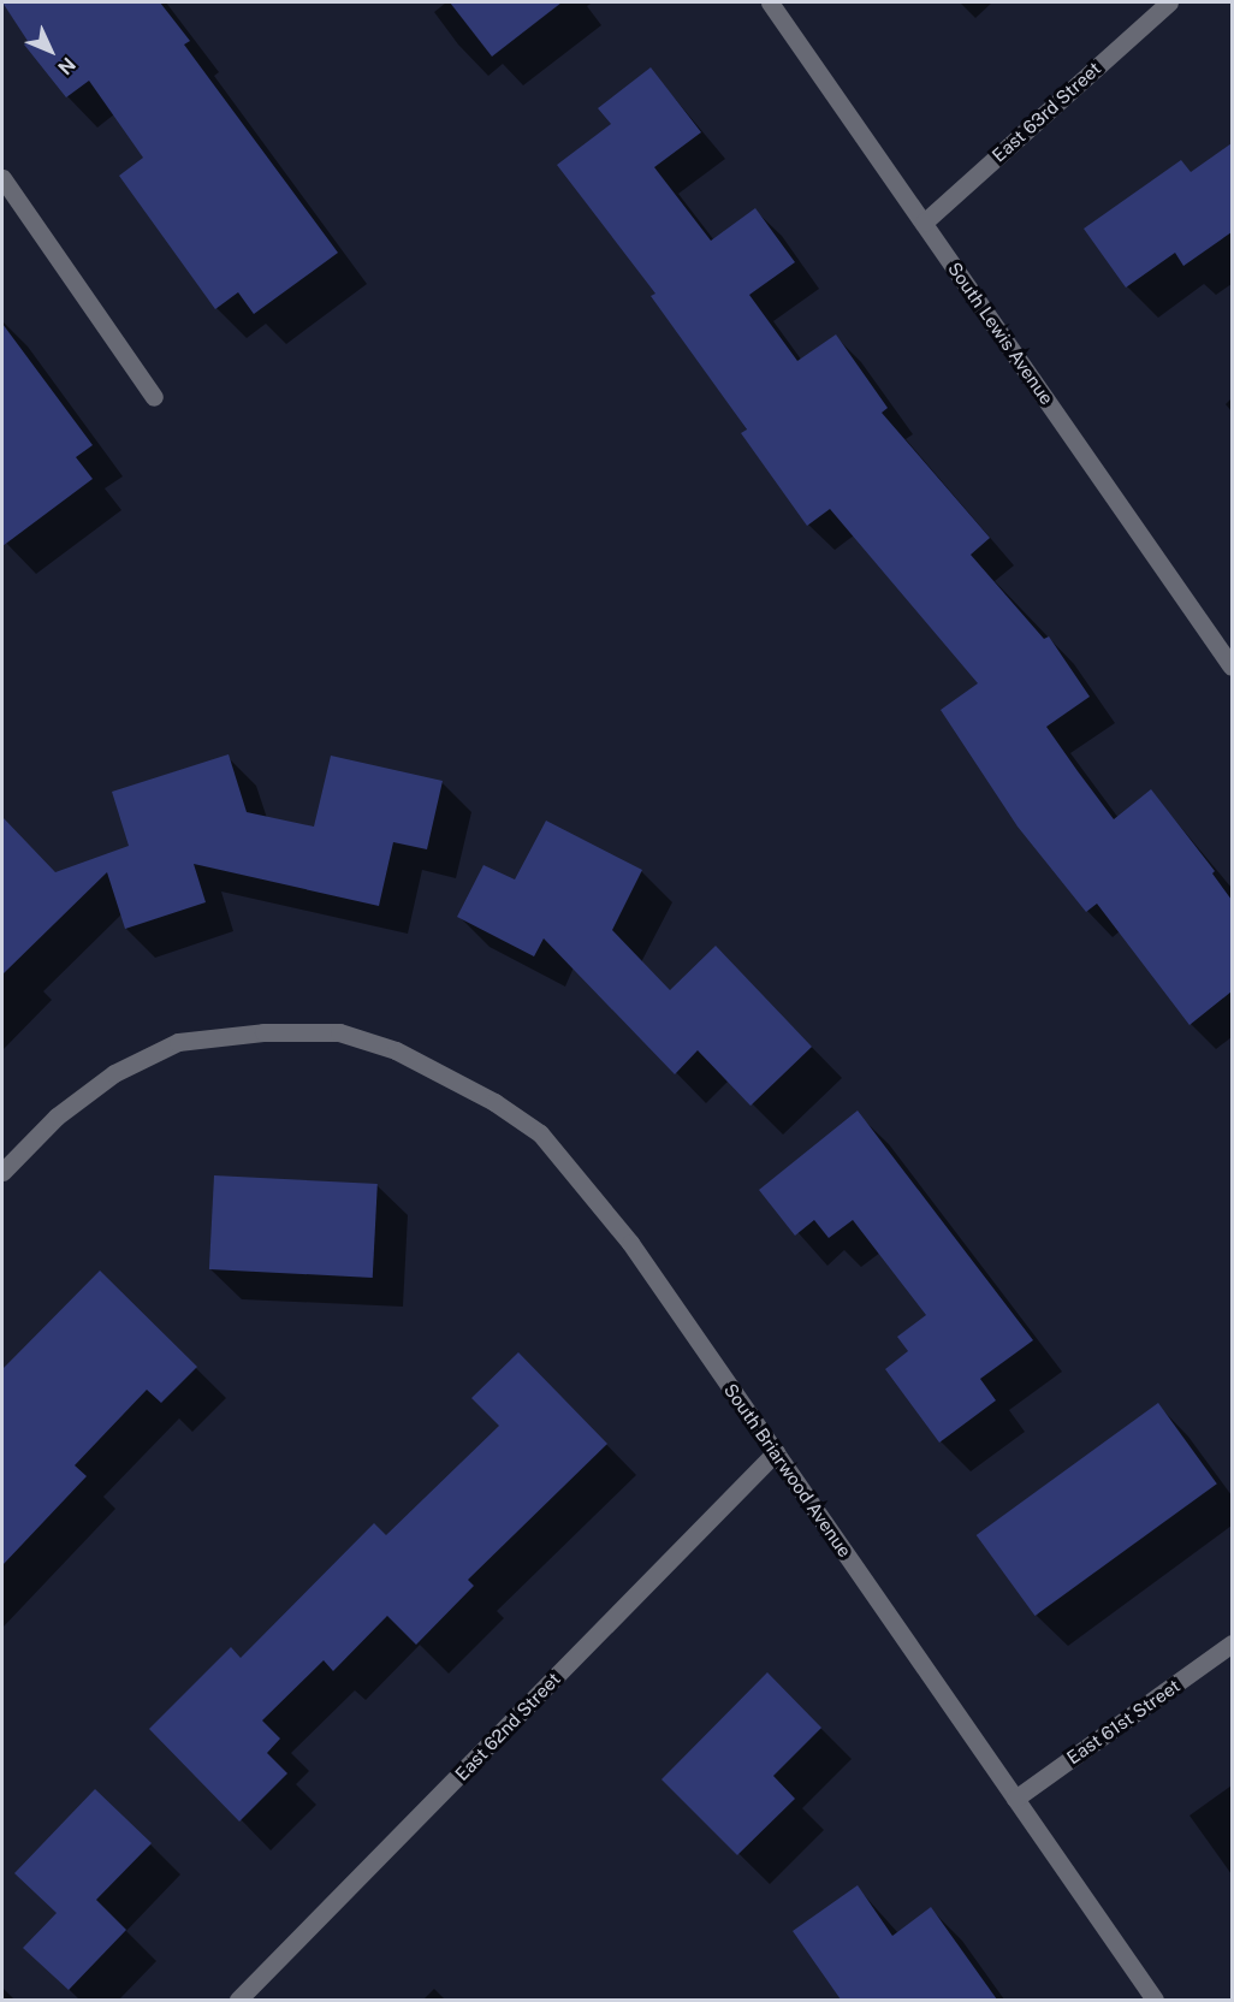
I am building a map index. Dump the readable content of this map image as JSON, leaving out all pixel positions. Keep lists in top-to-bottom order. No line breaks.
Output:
{"streets":{"street":["East 63rd Street","South Lewis Avenue","South Briarwood Avenue","East 61st Street","East 62nd Street"]},"crossings":[["East 63rd Street","South Lewis Avenue"],["South Briarwood Avenue","East 61st Street"],["South Briarwood Avenue","East 62nd Street"]],"north":"bottom right"}
